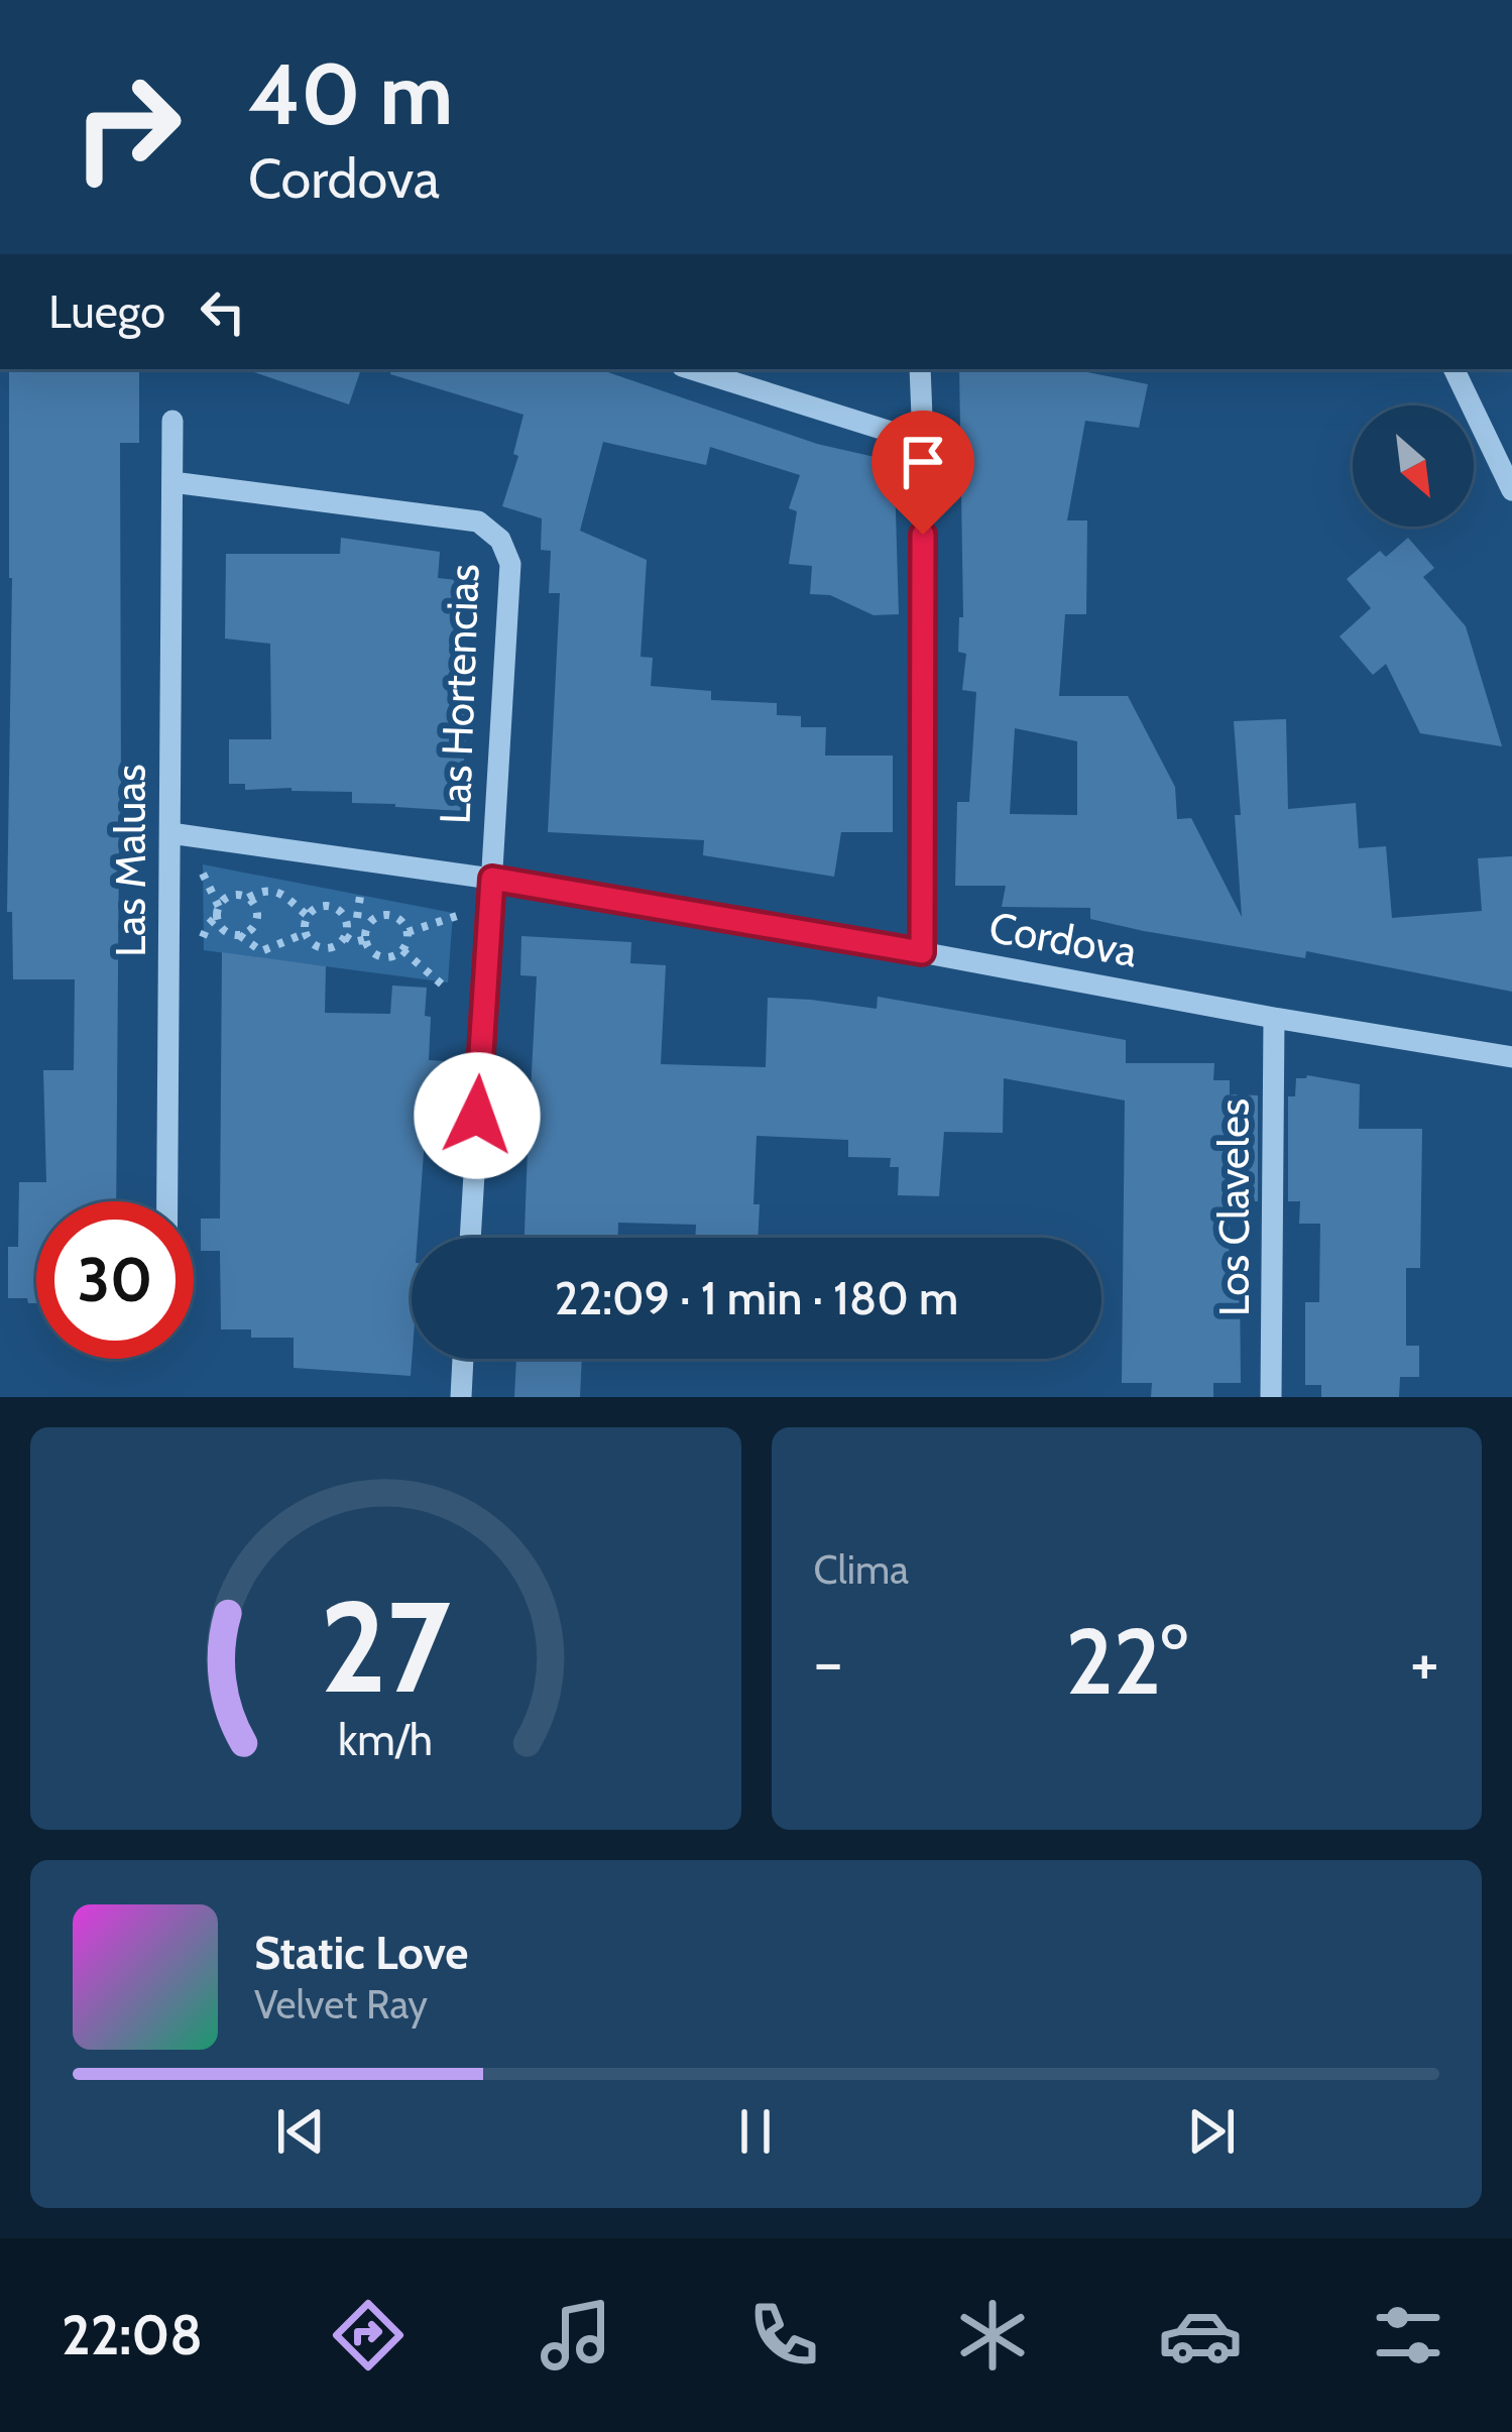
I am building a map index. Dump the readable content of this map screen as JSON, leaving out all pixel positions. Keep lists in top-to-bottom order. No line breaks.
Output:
{"streets":{"street":["Las Hortencias","Las Maluas","Cordova","Los Claveles"]},"crossings":[["Las Hortencias","Las Maluas"],["Las Hortencias","Cordova"],["Las Maluas","Cordova"],["Cordova","Los Claveles"]],"north":"bottom right","page":{"turn":["40 m","Cordova"],"then":"Luego","limit":"30","trip":"22:09 · 1 min · 180 m","tile":"Clima","heat":["−","22°","+"],"song":["Static Love","Velvet Ray"],"tabs":"22:08","gauge":["27","km/h"]}}
